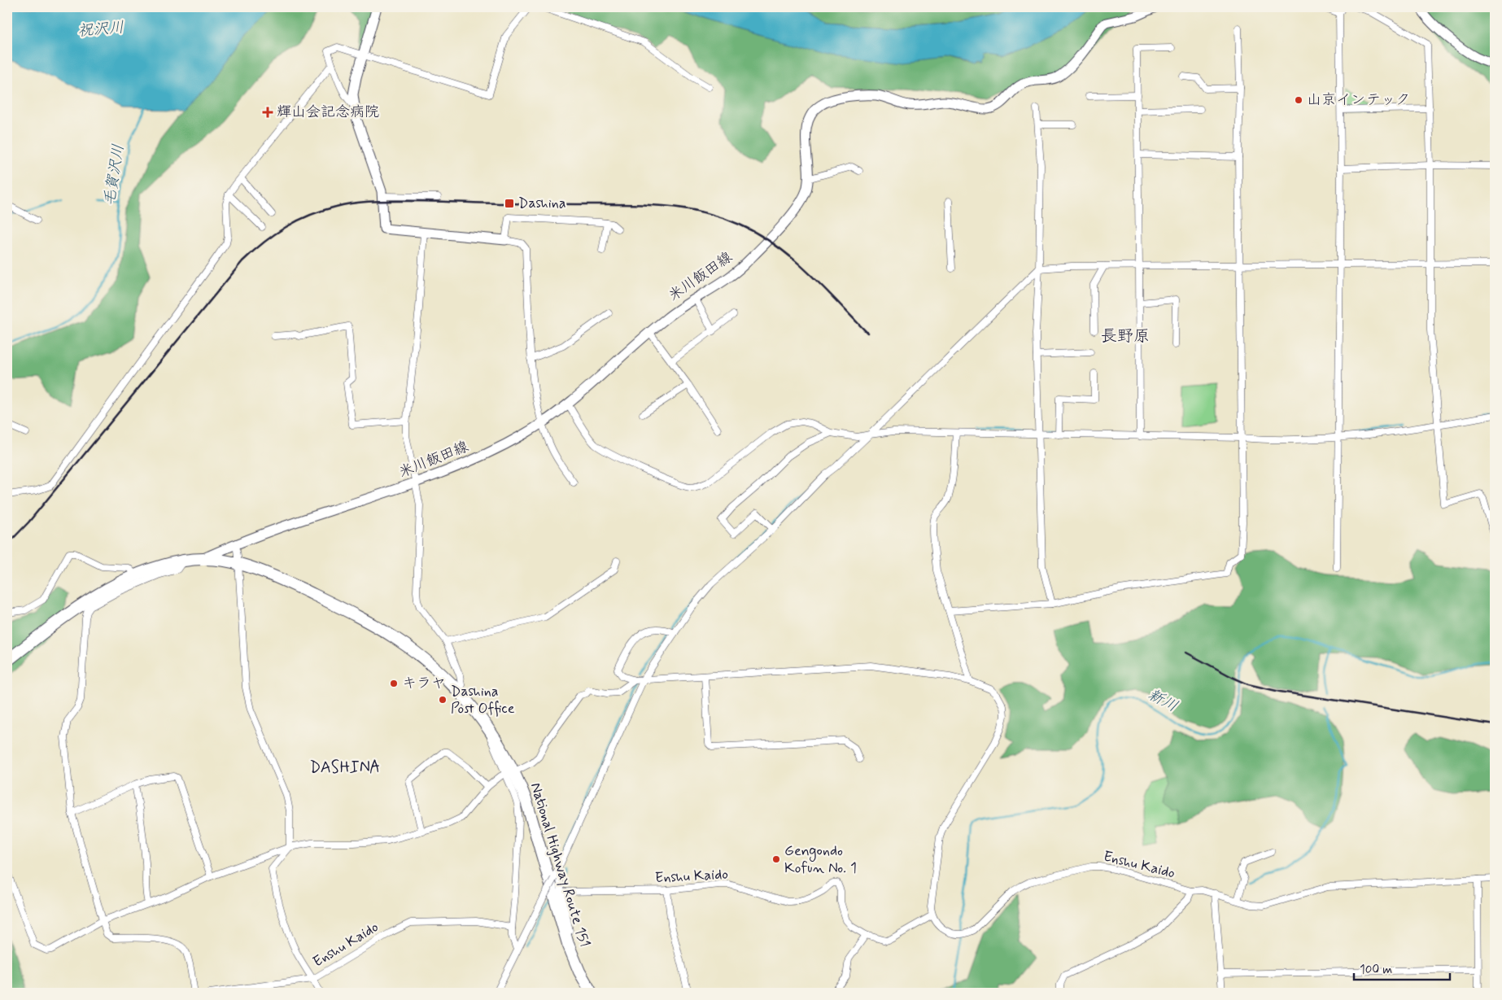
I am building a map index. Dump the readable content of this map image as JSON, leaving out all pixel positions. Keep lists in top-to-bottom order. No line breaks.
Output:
{"streets":{"highway":["National Highway Route 151"],"main road":["米川飯田線"],"street":["Enshu Kaido"]},"crossings":[["米川飯田線","National Highway Route 151"]],"districts":["長野原","DASHINA"],"water":["祝沢川","毛賀沢川","新川"],"places":{"other":["山京インテック","キラヤ","Dashina Post Office","Gengondo Kofun No. 1"],"health":["輝山会記念病院"],"transit":["Dashina"]},"scale_bar":"100 m"}
